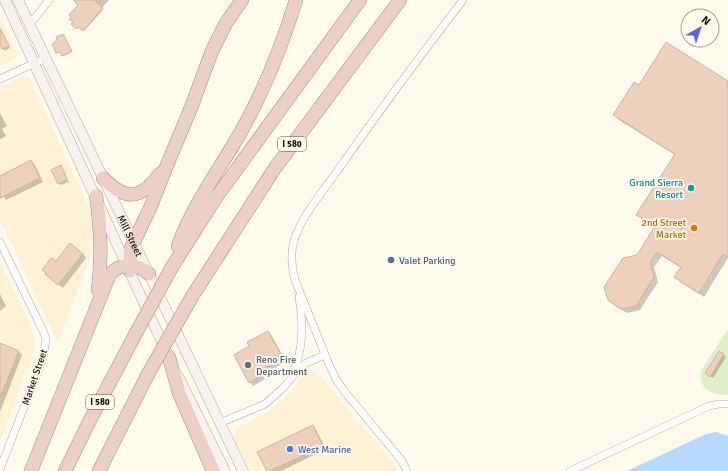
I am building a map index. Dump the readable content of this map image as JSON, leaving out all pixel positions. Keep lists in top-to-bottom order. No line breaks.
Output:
{"streets":{"highway":["I 580"],"main road":["Mill Street"],"street":["Market Street"]},"places":["Grand Sierra Resort","2nd Street Market","Valet Parking","Reno Fire Department","West Marine"],"north":"top right"}
